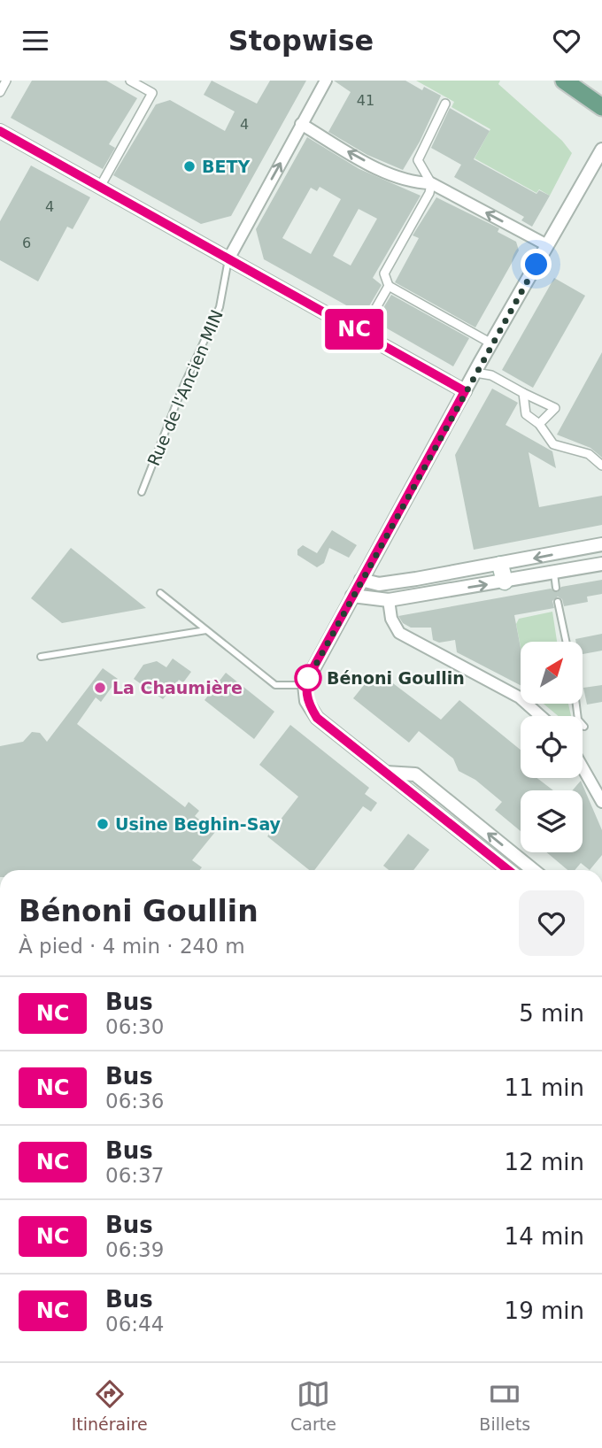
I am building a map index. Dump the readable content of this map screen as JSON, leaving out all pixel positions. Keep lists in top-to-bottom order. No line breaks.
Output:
{"streets":{"lane":["Rue de l'Ancien MIN"]},"places":["BETY","Bénoni Goullin","La Chaumière","Usine Beghin-Say"],"lines":["bus line NC"],"house_numbers":["41","4","4","6"],"north":"top right","page":{"header":"Stopwise","on_map":"NC","heading":["Bénoni Goullin","À pied · 4 min · 240 m"],"list":[{"mark":"NC","name":"Bus","note":"06:30","value":"5 min"},{"mark":"NC","name":"Bus","note":"06:36","value":"11 min"},{"mark":"NC","name":"Bus","note":"06:37","value":"12 min"},{"mark":"NC","name":"Bus","note":"06:39","value":"14 min"},{"mark":"NC","name":"Bus","note":"06:44","value":"19 min"}],"tabs":["Itinéraire","Carte","Billets"]}}
